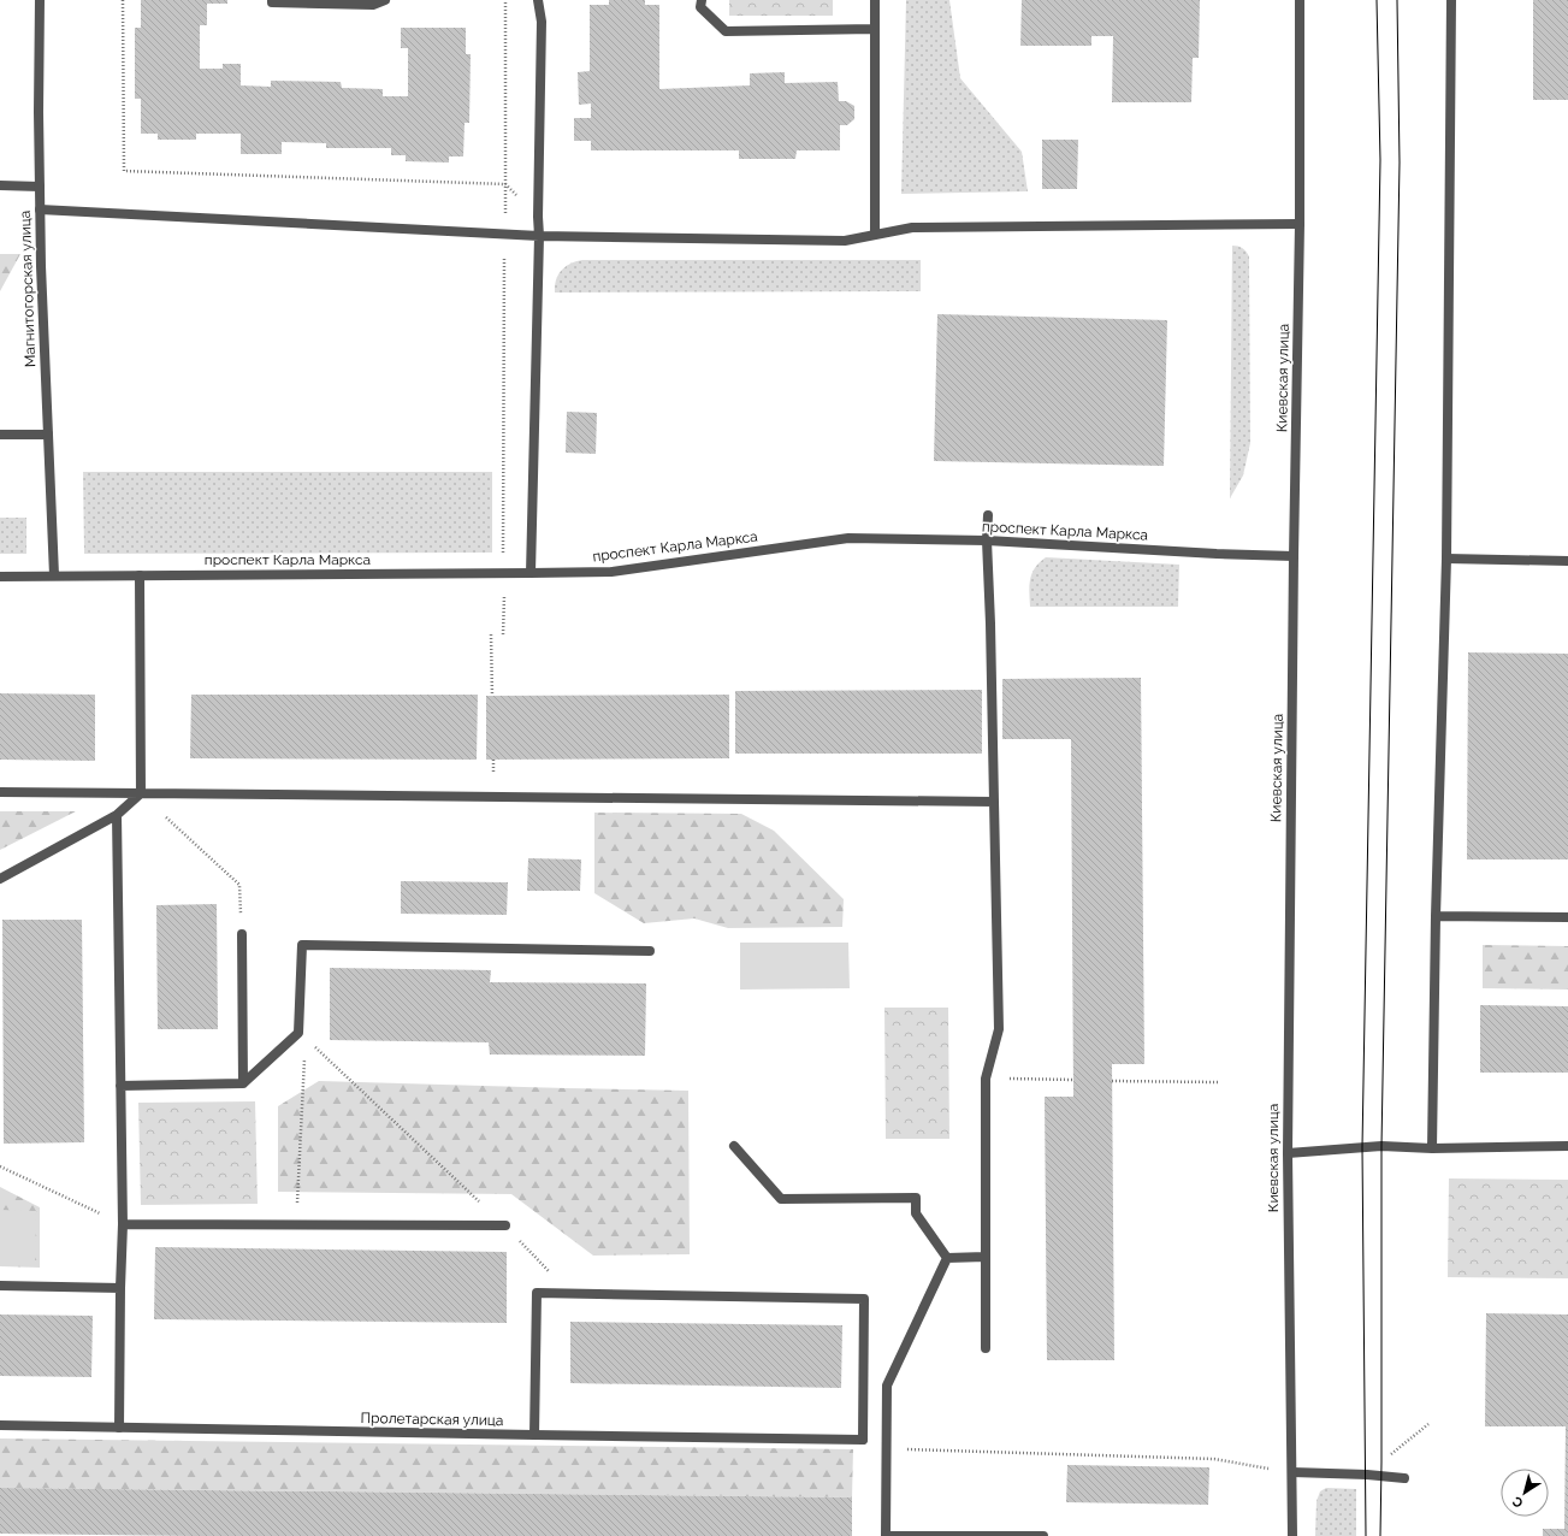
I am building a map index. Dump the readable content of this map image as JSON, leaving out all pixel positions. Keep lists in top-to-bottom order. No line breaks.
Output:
{"streets":{"street":["Магнитогорская улица","Киевская улица","проспект Карла Маркса","Пролетарская улица"]},"crossings":[["Магнитогорская улица","проспект Карла Маркса"],["Киевская улица","проспект Карла Маркса"]],"north":"bottom left"}
